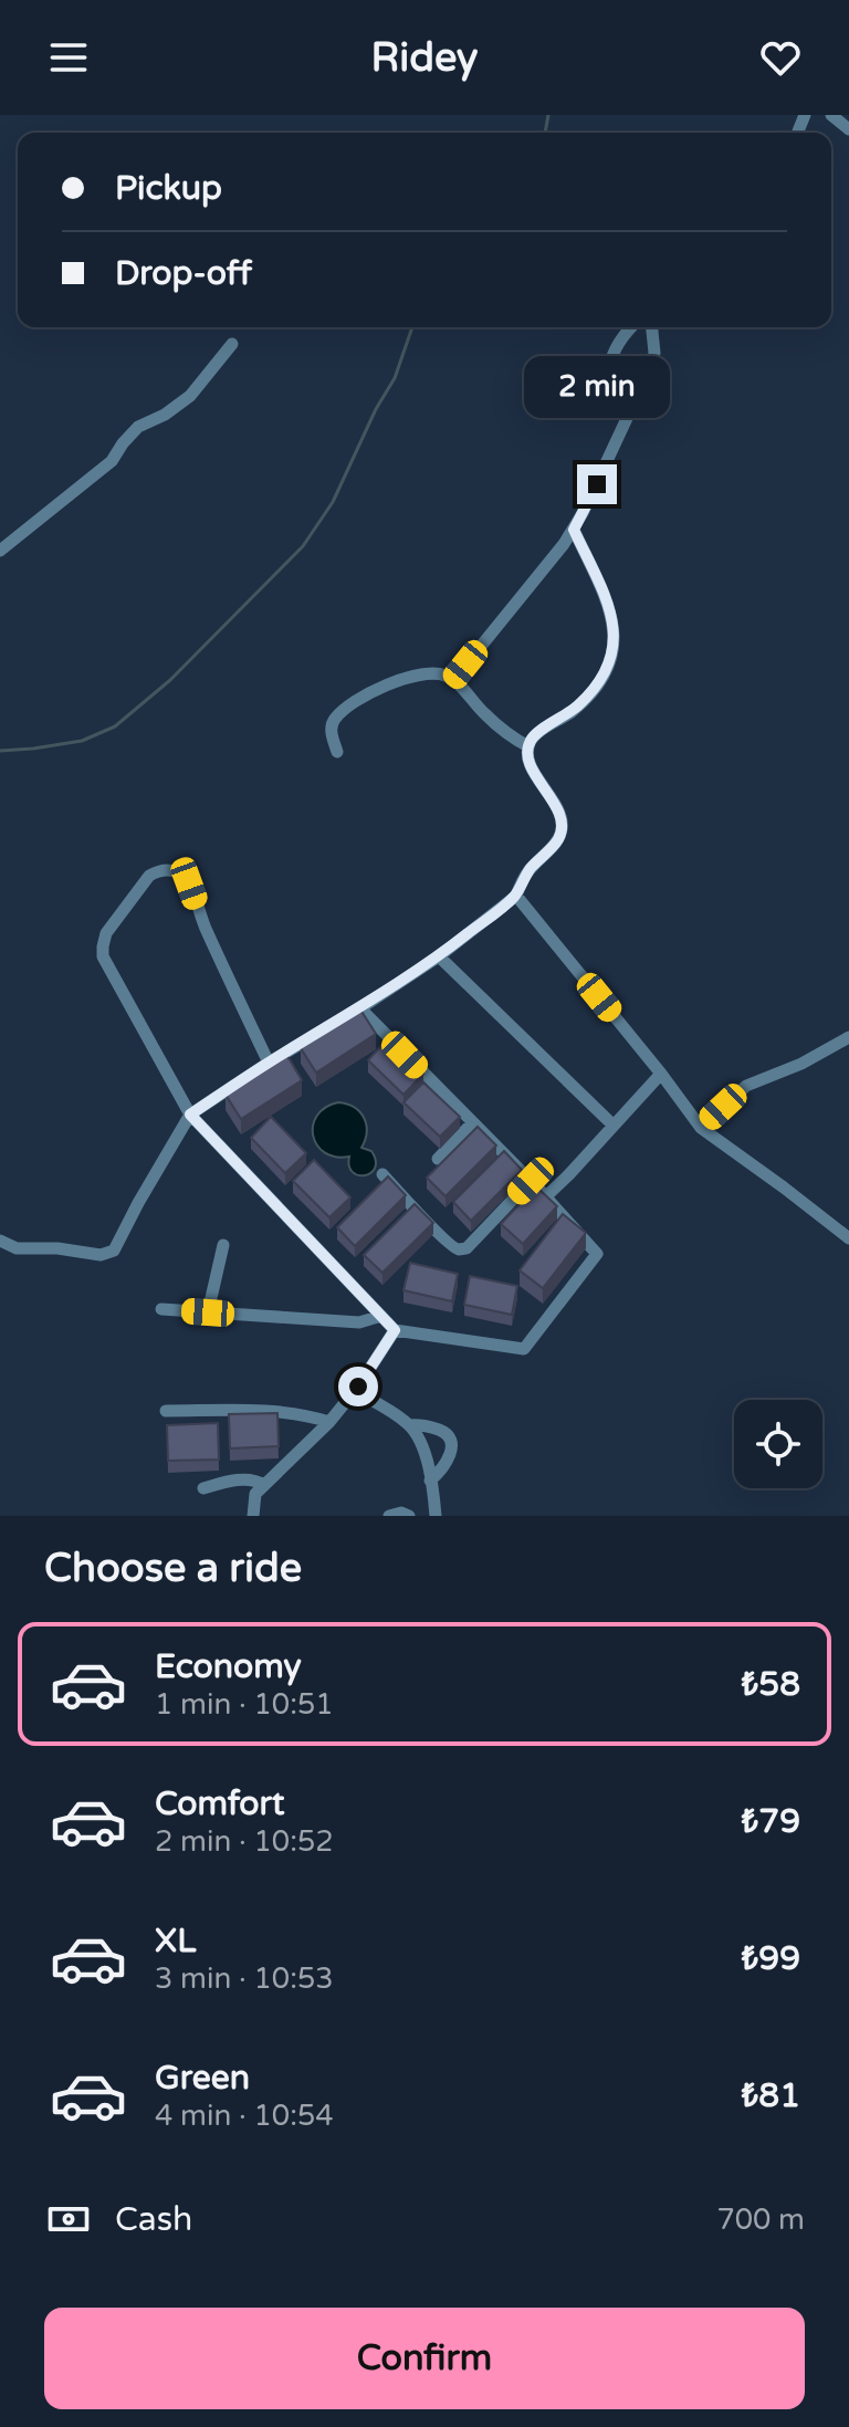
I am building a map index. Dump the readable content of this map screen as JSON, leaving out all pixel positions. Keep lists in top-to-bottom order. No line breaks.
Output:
{"page":{"header":"Ridey","banner":["Pickup","Drop-off"],"bubble":"2 min","heading":"Choose a ride","list":[{"name":"Economy","note":"1 min · 10:51","value":"₺58"},{"name":"Comfort","note":"2 min · 10:52","value":"₺79"},{"name":"XL","note":"3 min · 10:53","value":"₺99"},{"name":"Green","note":"4 min · 10:54","value":"₺81"}],"pay":["Cash","700 m"],"buttons":"Confirm"}}
